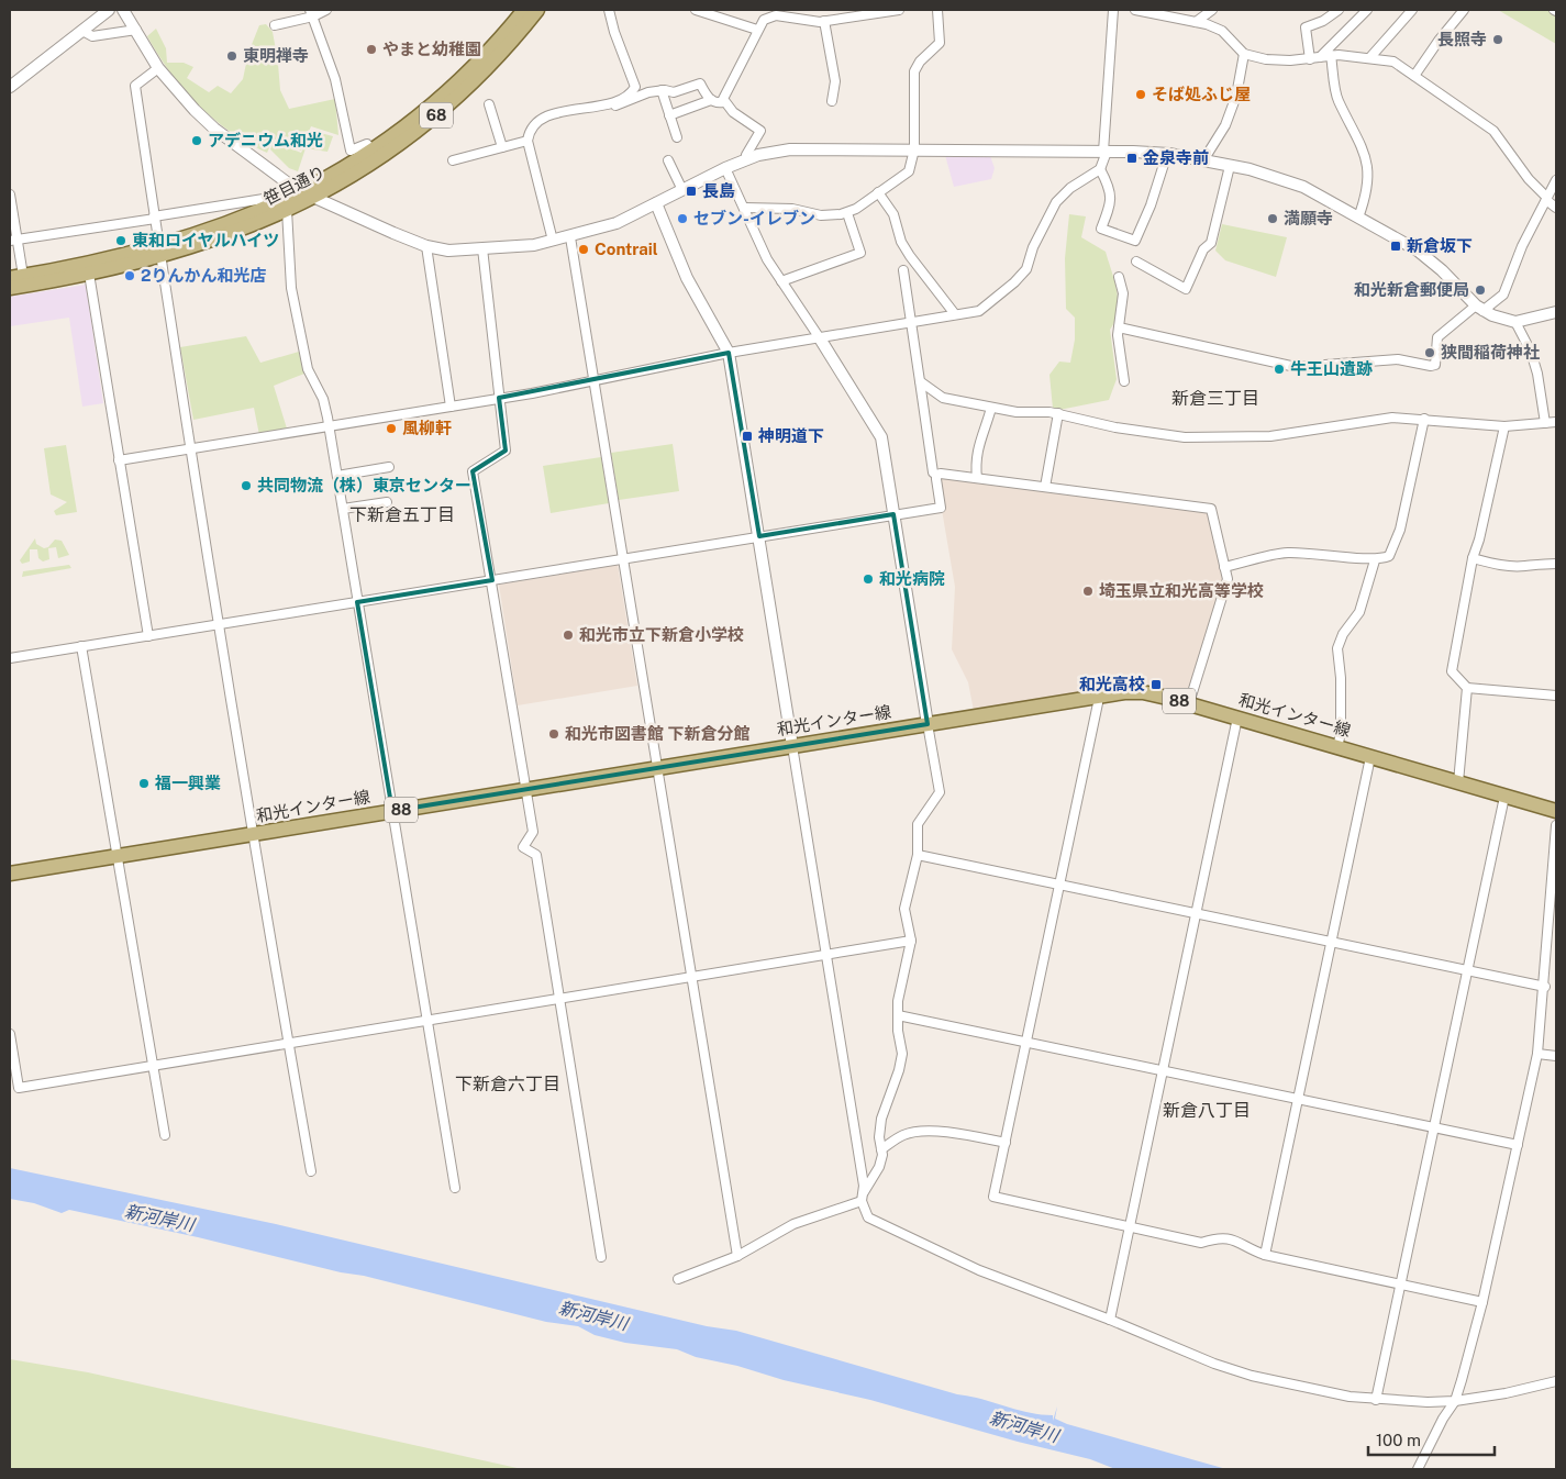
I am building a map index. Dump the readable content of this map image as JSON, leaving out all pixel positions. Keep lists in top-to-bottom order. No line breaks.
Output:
{"streets":{"main road":["68","笹目通り","88","和光インター線"]},"districts":["新倉三丁目","下新倉五丁目","下新倉六丁目","新倉八丁目"],"water":["新河岸川"],"places":{"other":["長照寺","やまと幼稚園","東明禅寺","そば処ふじ屋","アデニウム和光","セブン-イレブン","満願寺","東和ロイヤルハイツ","Contrail","2りんかん和光店","和光新倉郵便局","狭間稲荷神社","牛王山遺跡","風柳軒","共同物流（株）東京センター","和光病院","埼玉県立和光高等学校","和光市立下新倉小学校","和光市図書館 下新倉分館","福一興業"],"transit":["金泉寺前","長島","新倉坂下","神明道下","和光高校"]},"scale_bar":"100 m"}
